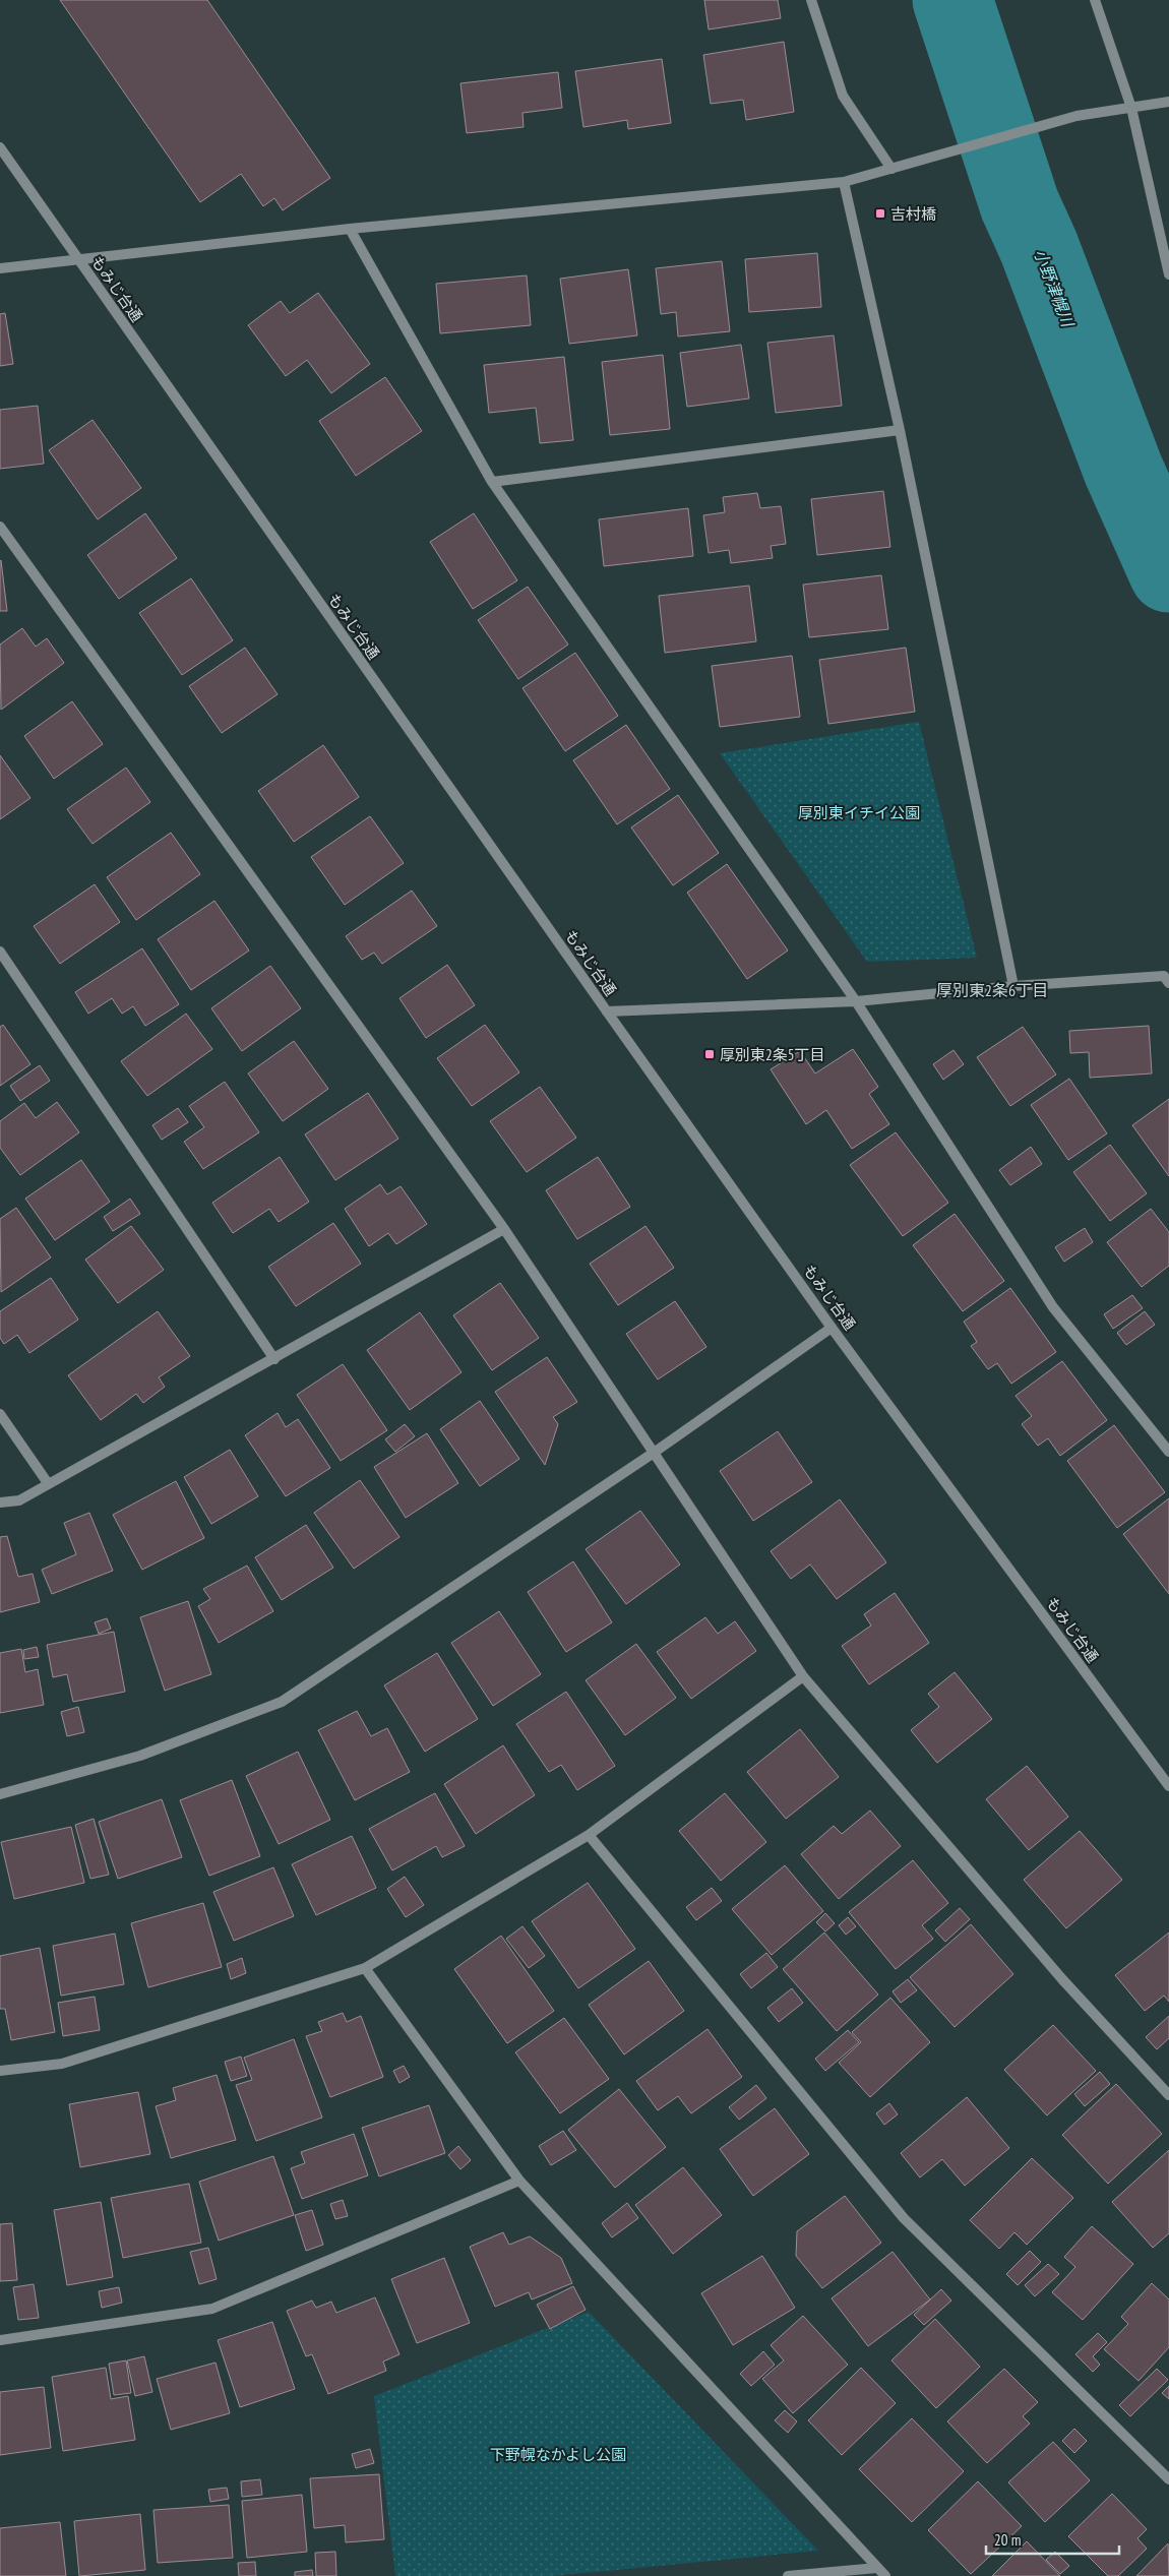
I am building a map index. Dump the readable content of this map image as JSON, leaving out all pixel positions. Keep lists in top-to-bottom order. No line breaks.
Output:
{"streets":{"street":["もみじ台通"]},"districts":["厚別東2条6丁目"],"water":["小野津幌川"],"parks":["厚別東イチイ公園","下野幌なかよし公園"],"places":{"transit":["吉村橋","厚別東2条5丁目"]},"scale_bar":"20 m"}
